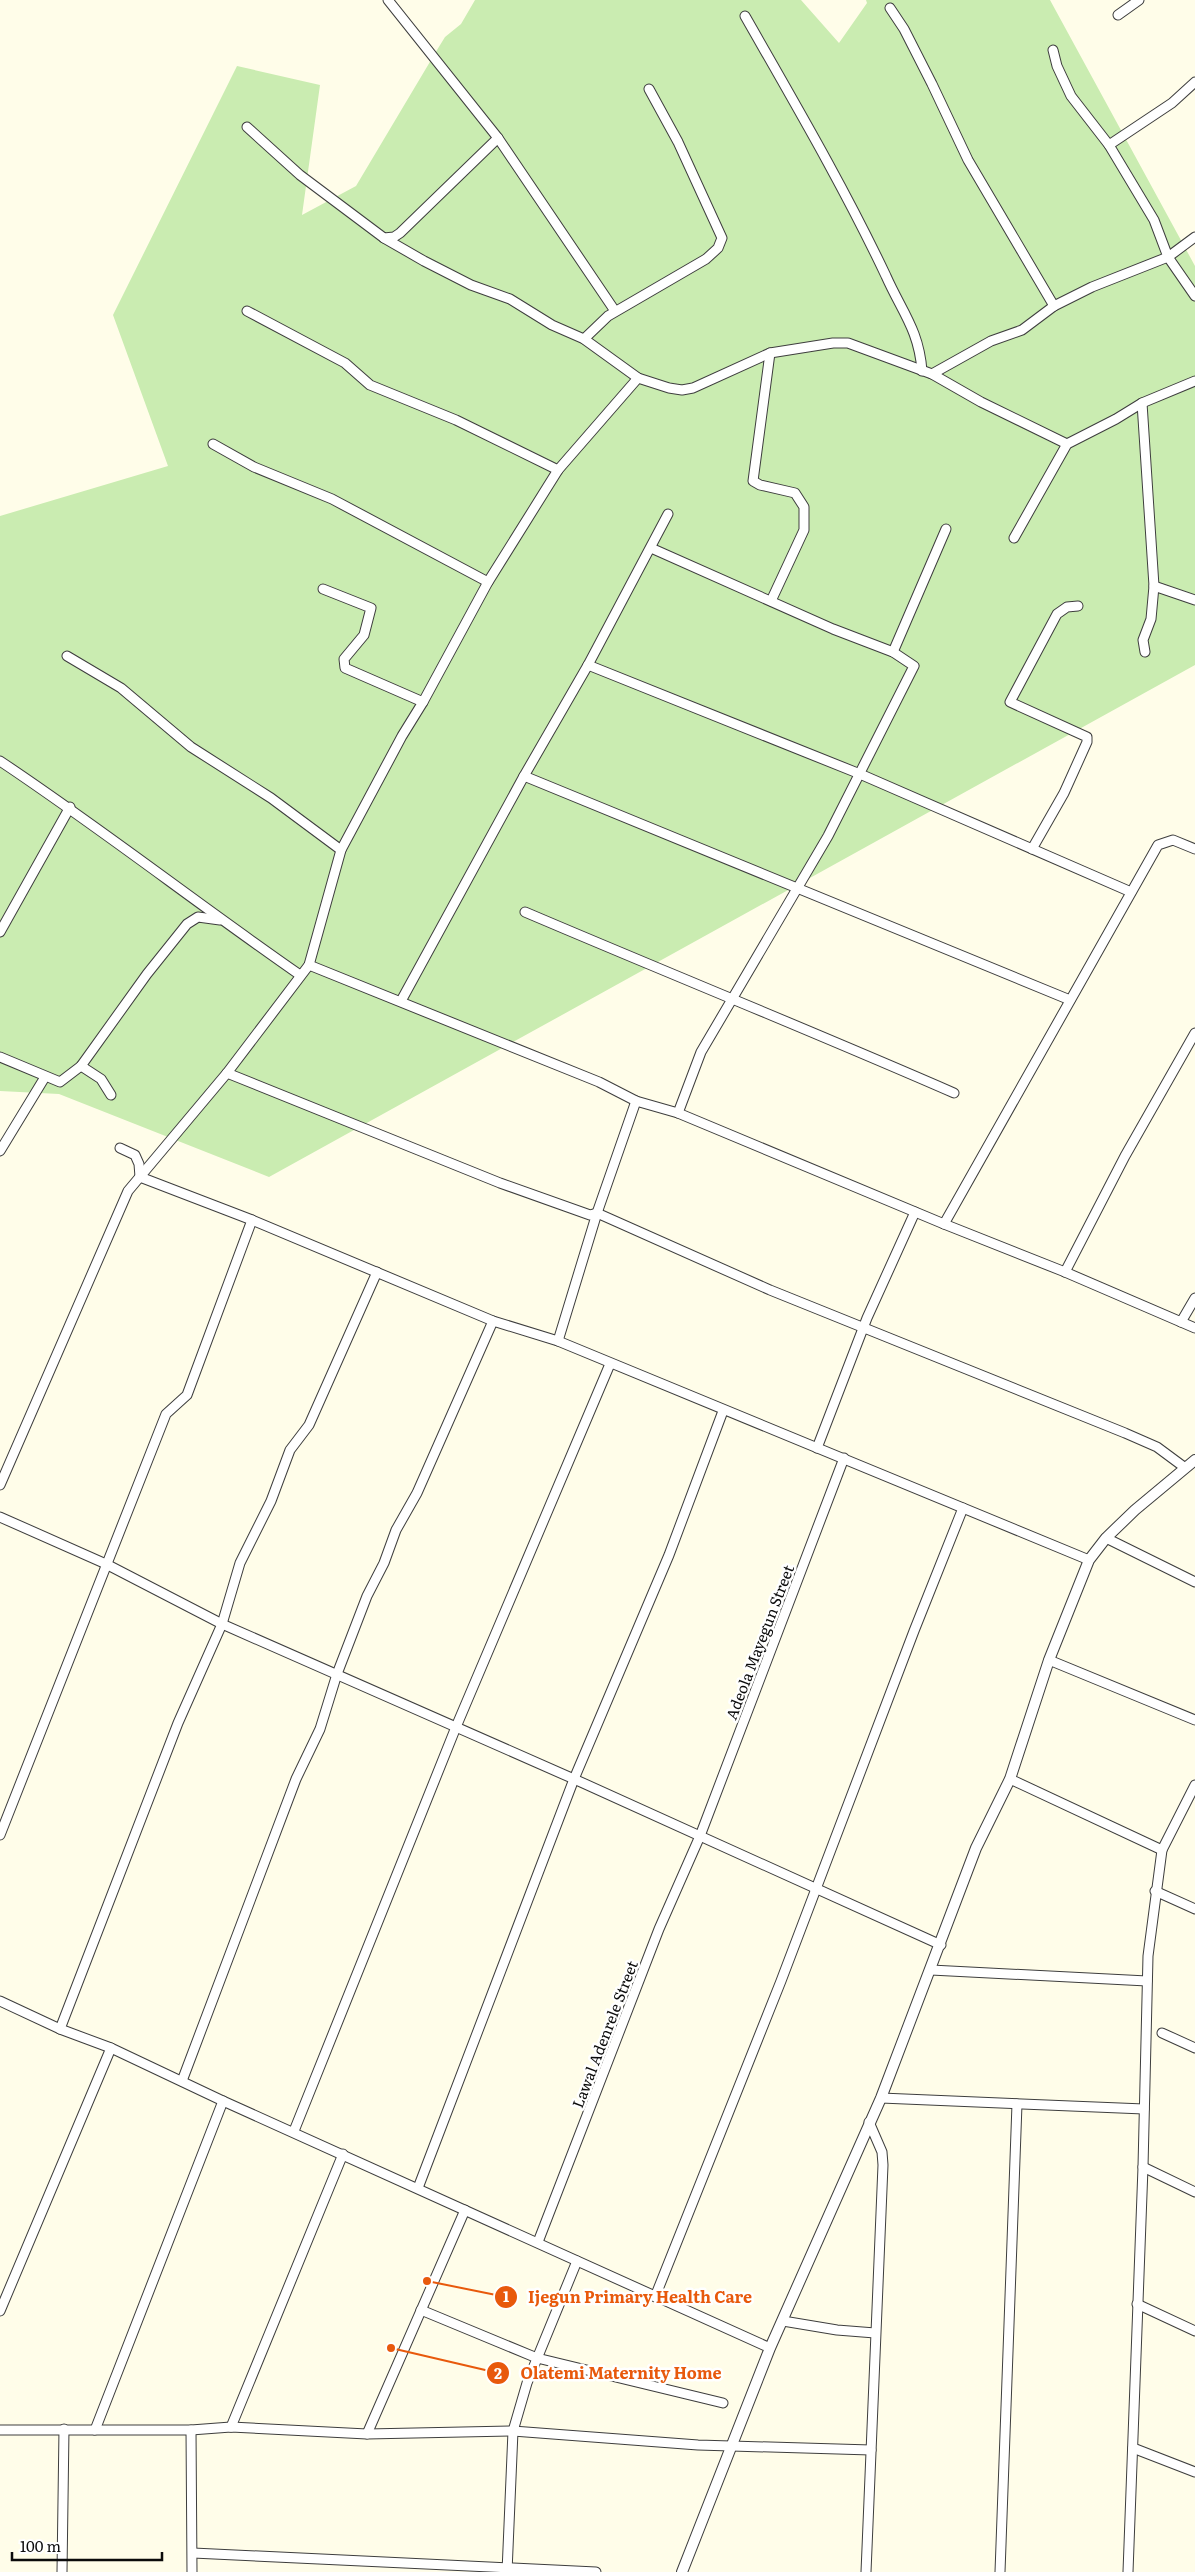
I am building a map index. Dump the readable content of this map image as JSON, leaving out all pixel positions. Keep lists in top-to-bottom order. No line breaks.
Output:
{"streets":{"street":["Adeola Mayegun Street","Lawal Adenrele Street"]},"crossings":[["Adeola Mayegun Street","Lawal Adenrele Street"]],"places":["Ijegun Primary Health Care","Olatemi Maternity Home"],"scale_bar":"100 m"}
